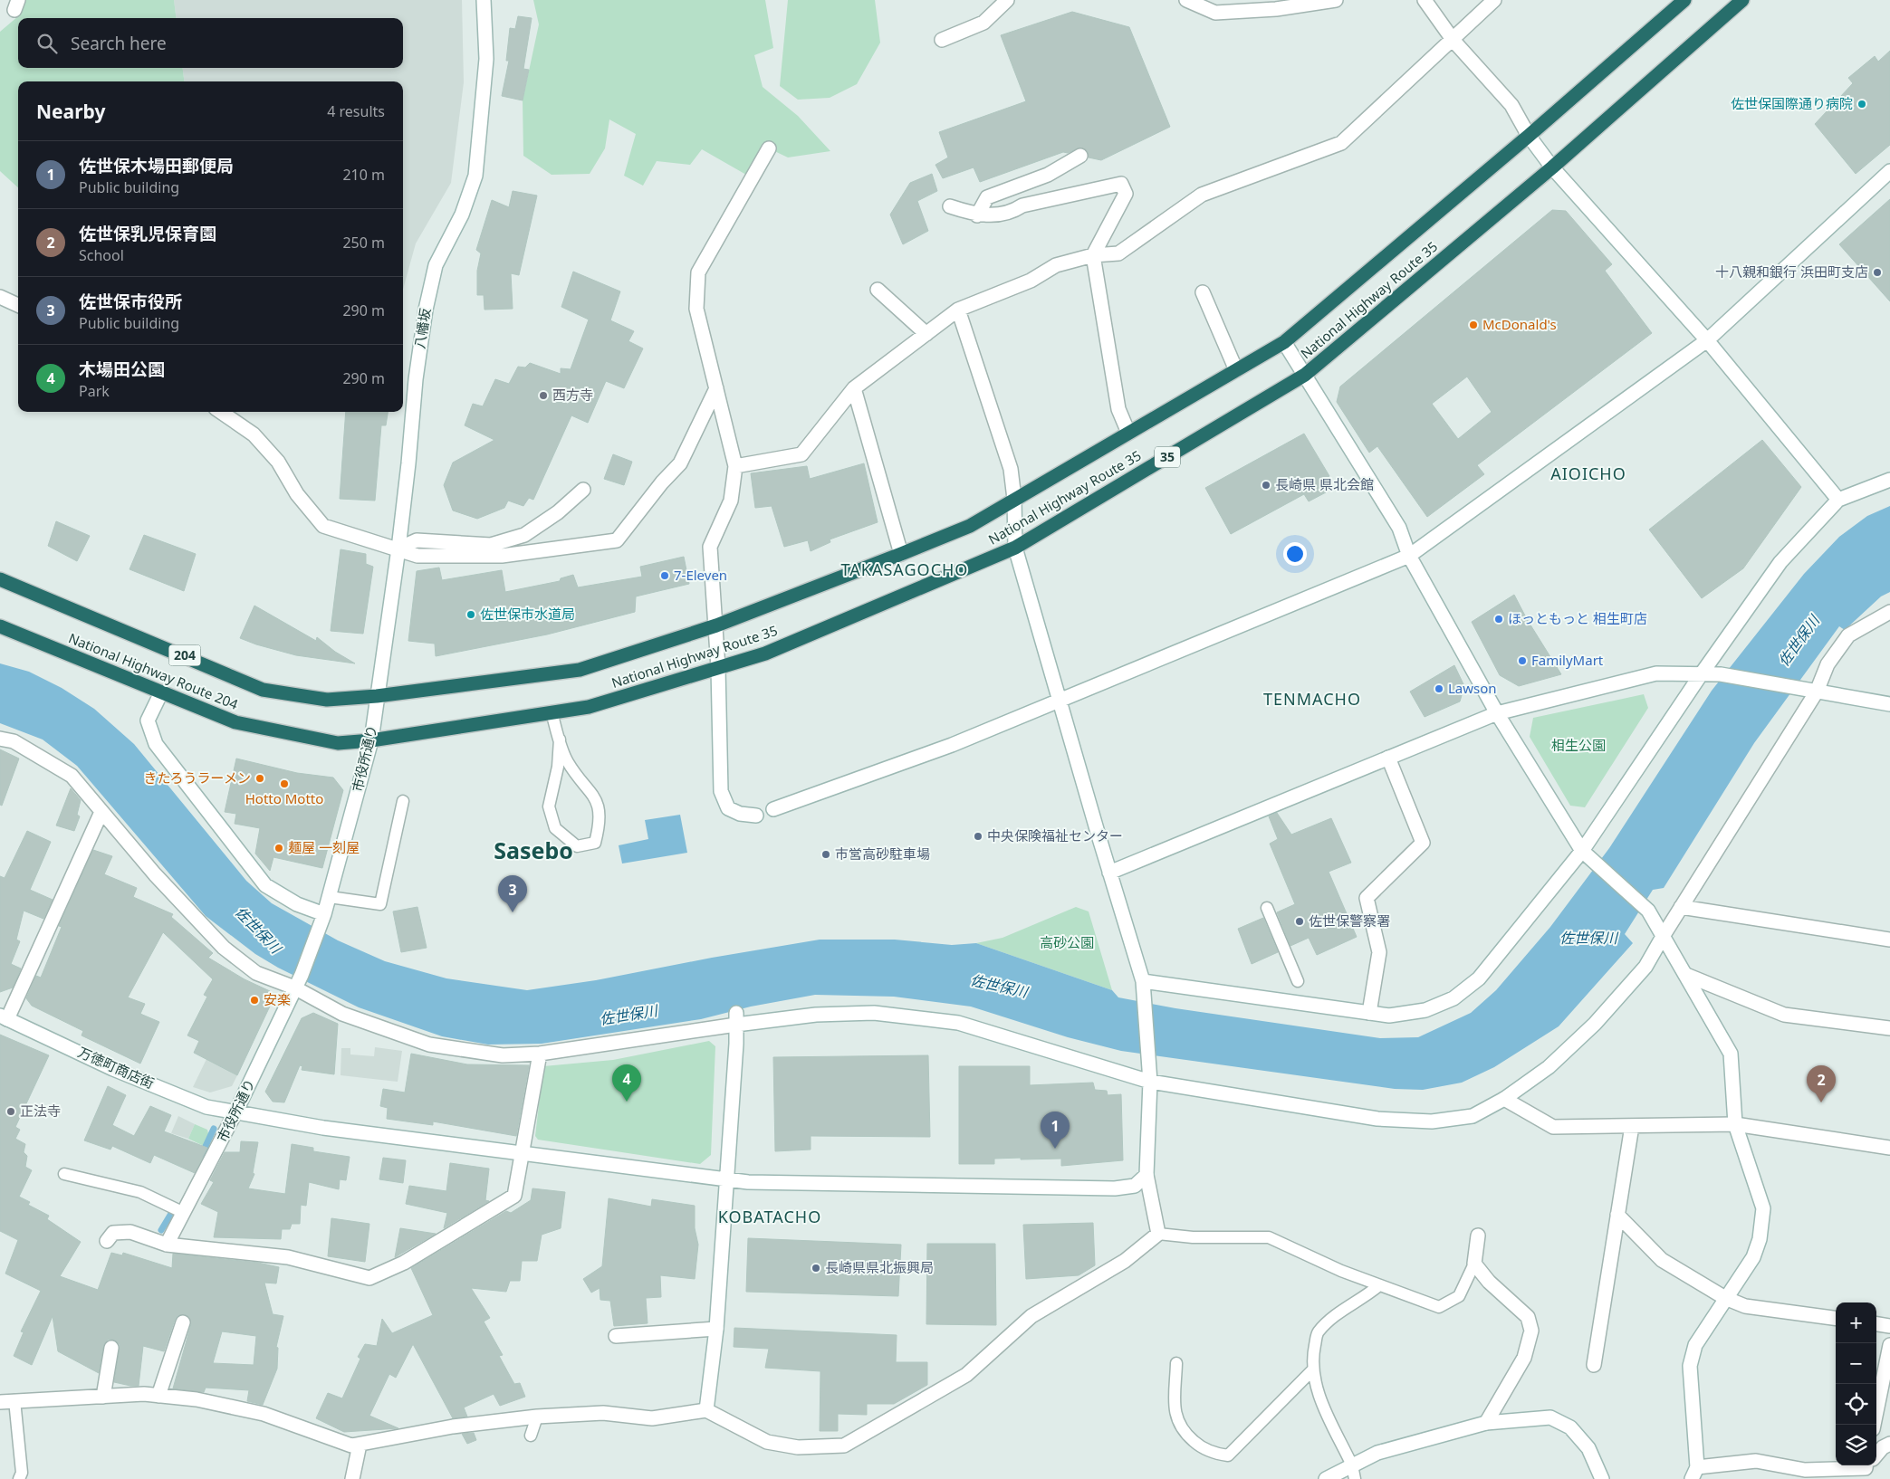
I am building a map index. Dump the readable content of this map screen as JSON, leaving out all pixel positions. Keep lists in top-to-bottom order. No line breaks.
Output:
{"streets":{"highway":["National Highway Route 35","35","204","National Highway Route 204"],"street":["八幡坂","市役所通り","万徳町商店街"]},"crossings":[["National Highway Route 35","National Highway Route 204"],["八幡坂","市役所通り"],["National Highway Route 204","市役所通り"],["市役所通り","万徳町商店街"]],"districts":["AIOICHO","TAKASAGOCHO","TENMACHO","Sasebo","KOBATACHO"],"water":["佐世保川"],"parks":["相生公園","高砂公園"],"places":["佐世保国際通り病院","十八親和銀行 浜田町支店","McDonald's","西方寺","長崎県 県北会館","7-Eleven","佐世保市水道局","ほっともっと 相生町店","FamilyMart","Lawson","きたろうラーメン","Hotto Motto","中央保険福祉センター","麺屋 一刻屋","市営高砂駐車場","佐世保警察署","安楽","正法寺","長崎県県北振興局"],"page":{"search":"Search here","heading":["Nearby","4 results"],"list":[{"mark":"1","name":"佐世保木場田郵便局","note":"Public building","value":"210 m"},{"mark":"2","name":"佐世保乳児保育園","note":"School","value":"250 m"},{"mark":"3","name":"佐世保市役所","note":"Public building","value":"290 m"},{"mark":"4","name":"木場田公園","note":"Park","value":"290 m"}],"pins":["3","4","2","1"],"map_buttons":["+","−"]}}
